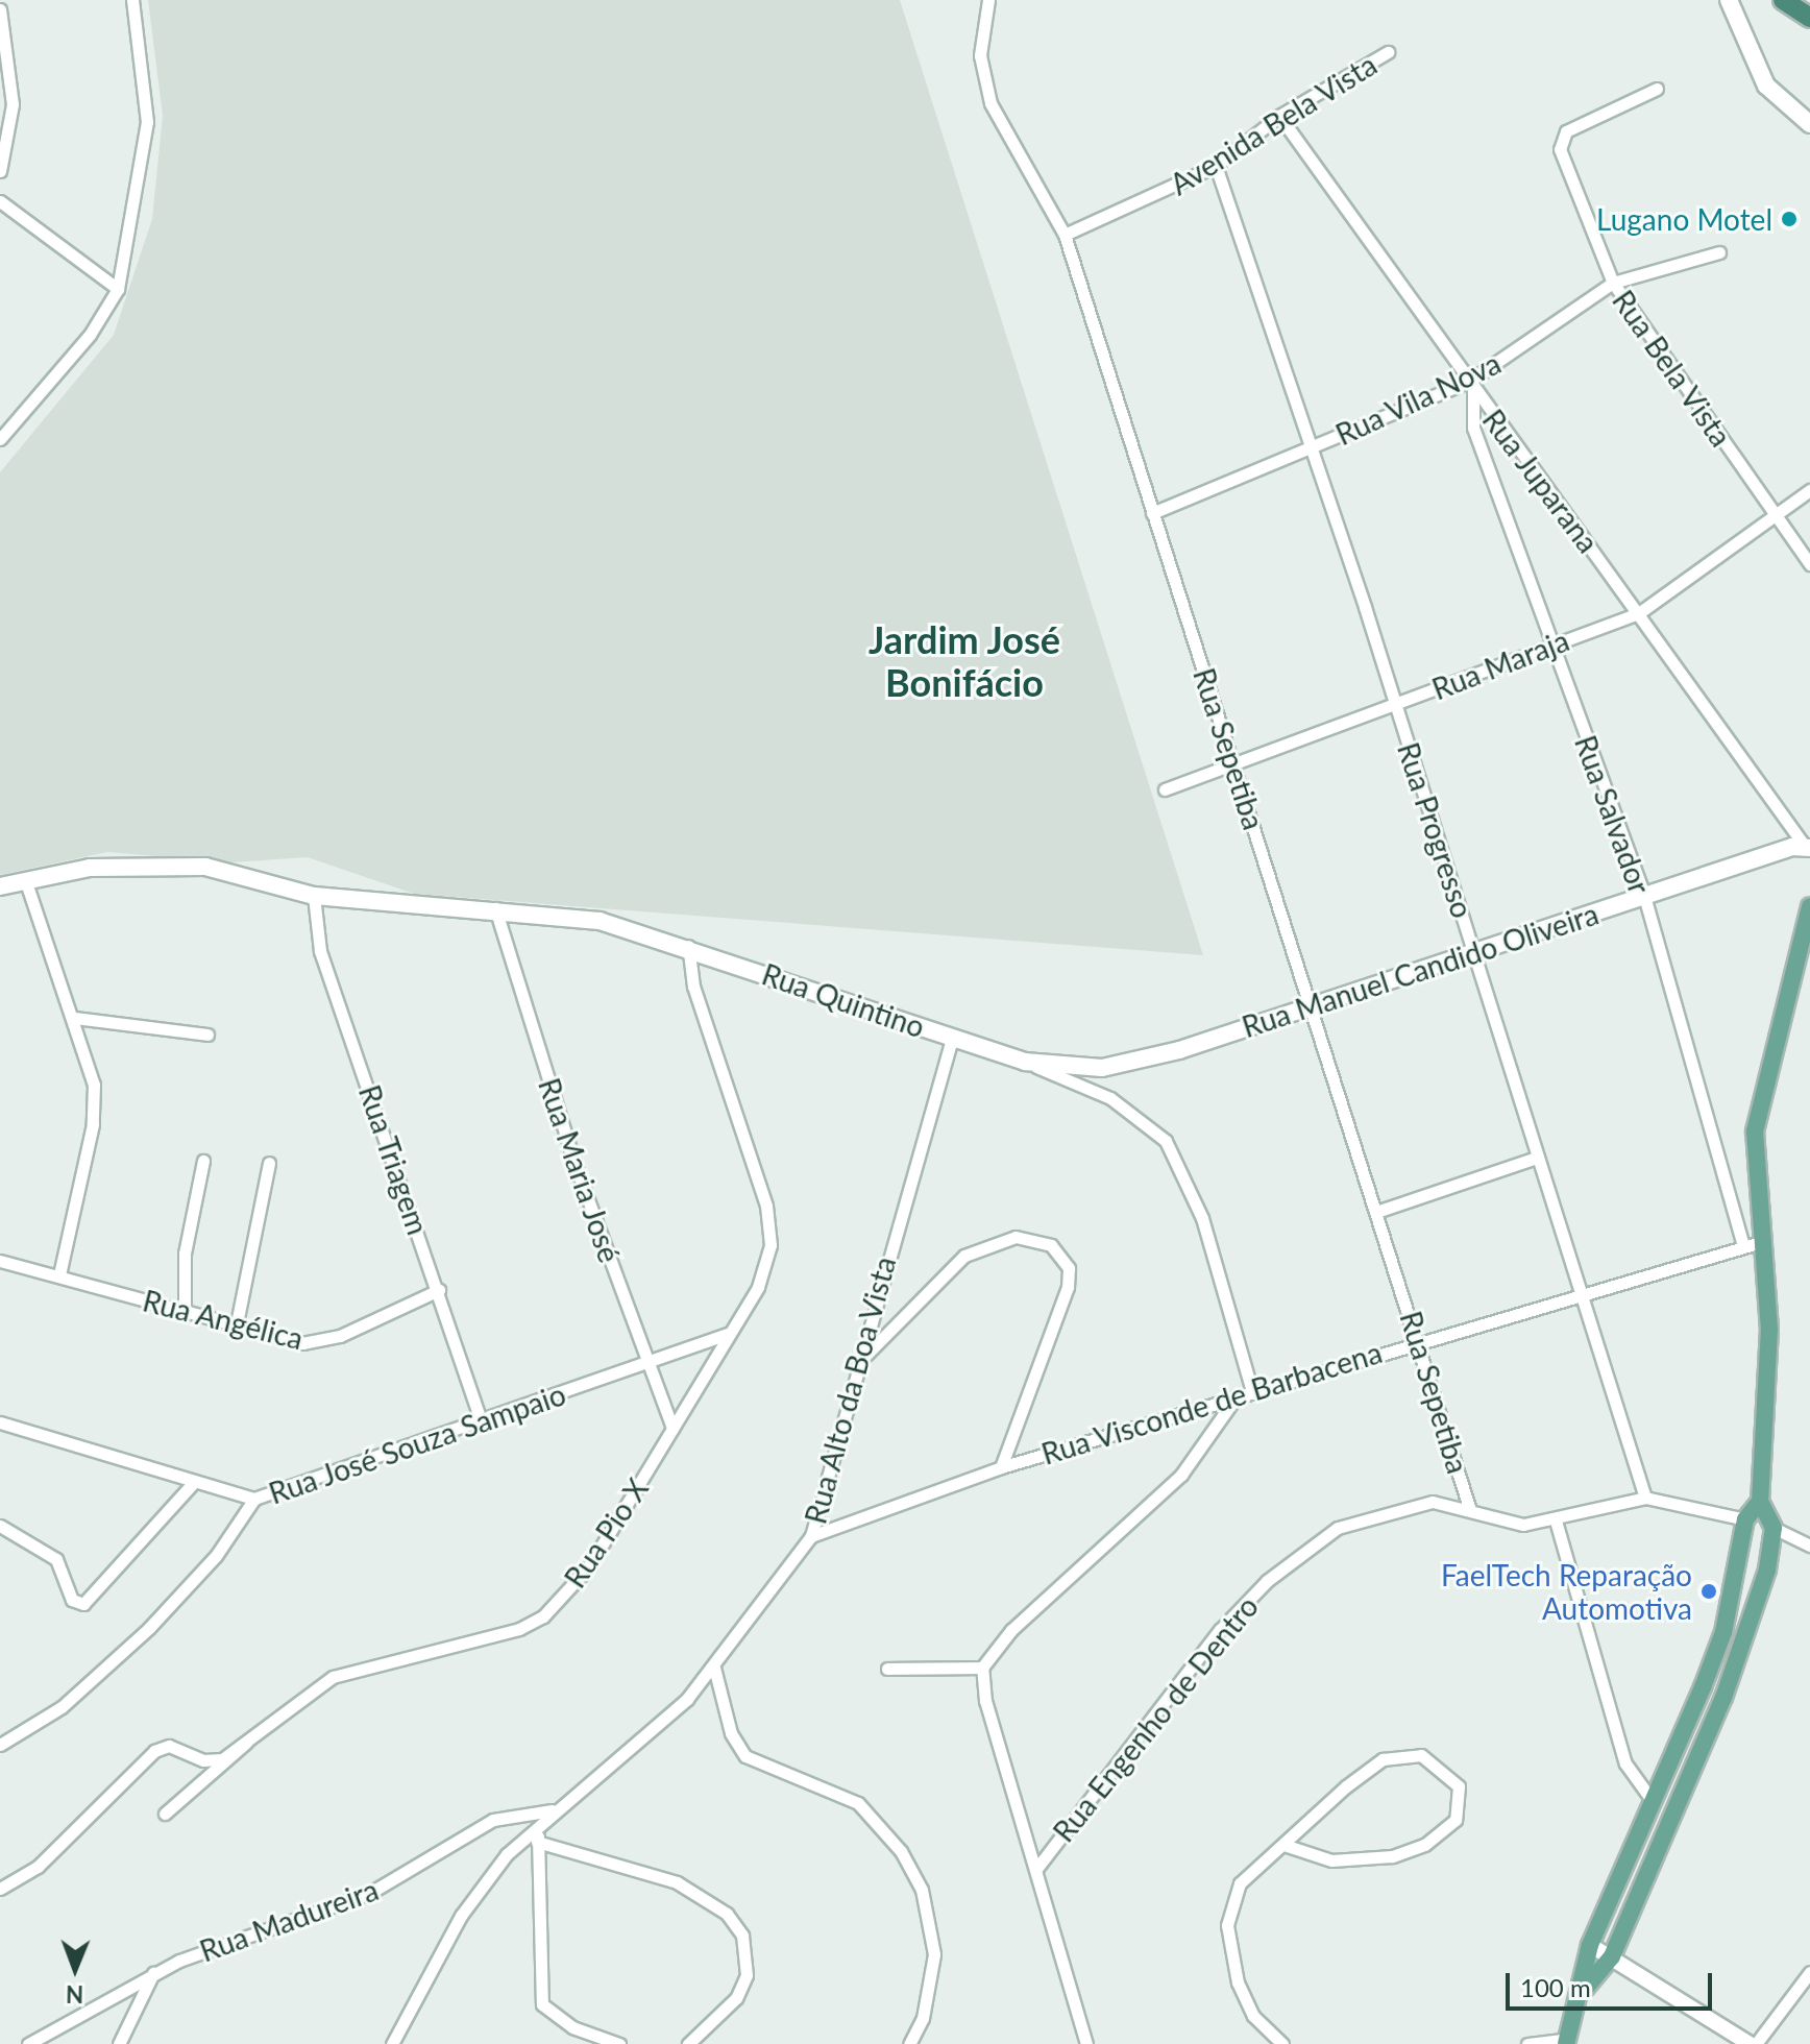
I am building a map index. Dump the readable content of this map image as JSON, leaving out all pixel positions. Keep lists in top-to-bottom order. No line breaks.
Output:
{"streets":{"main road":["Rua Manuel Candido Oliveira","Rua Quintino"],"street":["Avenida Bela Vista","Rua Bela Vista","Rua Vila Nova","Rua Juparana","Rua Maraja","Rua Sepetiba","Rua Salvador","Rua Progresso","Rua Triagem","Rua Maria José","Rua Angélica","Rua Alto da Boa Vista","Rua Visconde de Barbacena","Rua José Souza Sampaio","Rua Pio X","Rua Engenho de Dentro","Rua Madureira"]},"crossings":[["Avenida Bela Vista","Rua Juparana"],["Avenida Bela Vista","Rua Sepetiba"],["Avenida Bela Vista","Rua Progresso"],["Rua Bela Vista","Rua Vila Nova"],["Rua Bela Vista","Rua Maraja"],["Rua Vila Nova","Rua Juparana"],["Rua Vila Nova","Rua Sepetiba"],["Rua Vila Nova","Rua Salvador"],["Rua Vila Nova","Rua Progresso"],["Rua Juparana","Rua Maraja"],["Rua Juparana","Rua Salvador"],["Rua Juparana","Rua Manuel Candido Oliveira"],["Rua Maraja","Rua Sepetiba"],["Rua Maraja","Rua Salvador"],["Rua Maraja","Rua Progresso"],["Rua Sepetiba","Rua Manuel Candido Oliveira"],["Rua Sepetiba","Rua Visconde de Barbacena"],["Rua Sepetiba","Rua Engenho de Dentro"],["Rua Salvador","Rua Manuel Candido Oliveira"],["Rua Salvador","Rua Visconde de Barbacena"],["Rua Progresso","Rua Manuel Candido Oliveira"],["Rua Progresso","Rua Visconde de Barbacena"],["Rua Progresso","Rua Engenho de Dentro"],["Rua Manuel Candido Oliveira","Rua Quintino"],["Rua Quintino","Rua Triagem"],["Rua Quintino","Rua Maria José"],["Rua Quintino","Rua Alto da Boa Vista"],["Rua Quintino","Rua Visconde de Barbacena"],["Rua Quintino","Rua Pio X"],["Rua Triagem","Rua Angélica"],["Rua Triagem","Rua José Souza Sampaio"],["Rua Maria José","Rua José Souza Sampaio"],["Rua Maria José","Rua Pio X"],["Rua Alto da Boa Vista","Rua Visconde de Barbacena"],["Rua Alto da Boa Vista","Rua Madureira"],["Rua José Souza Sampaio","Rua Pio X"]],"districts":["Jardim José Bonifácio"],"places":["Lugano Motel","FaelTech Reparação Automotiva"],"scale_bar":"100 m","north":"bottom"}
